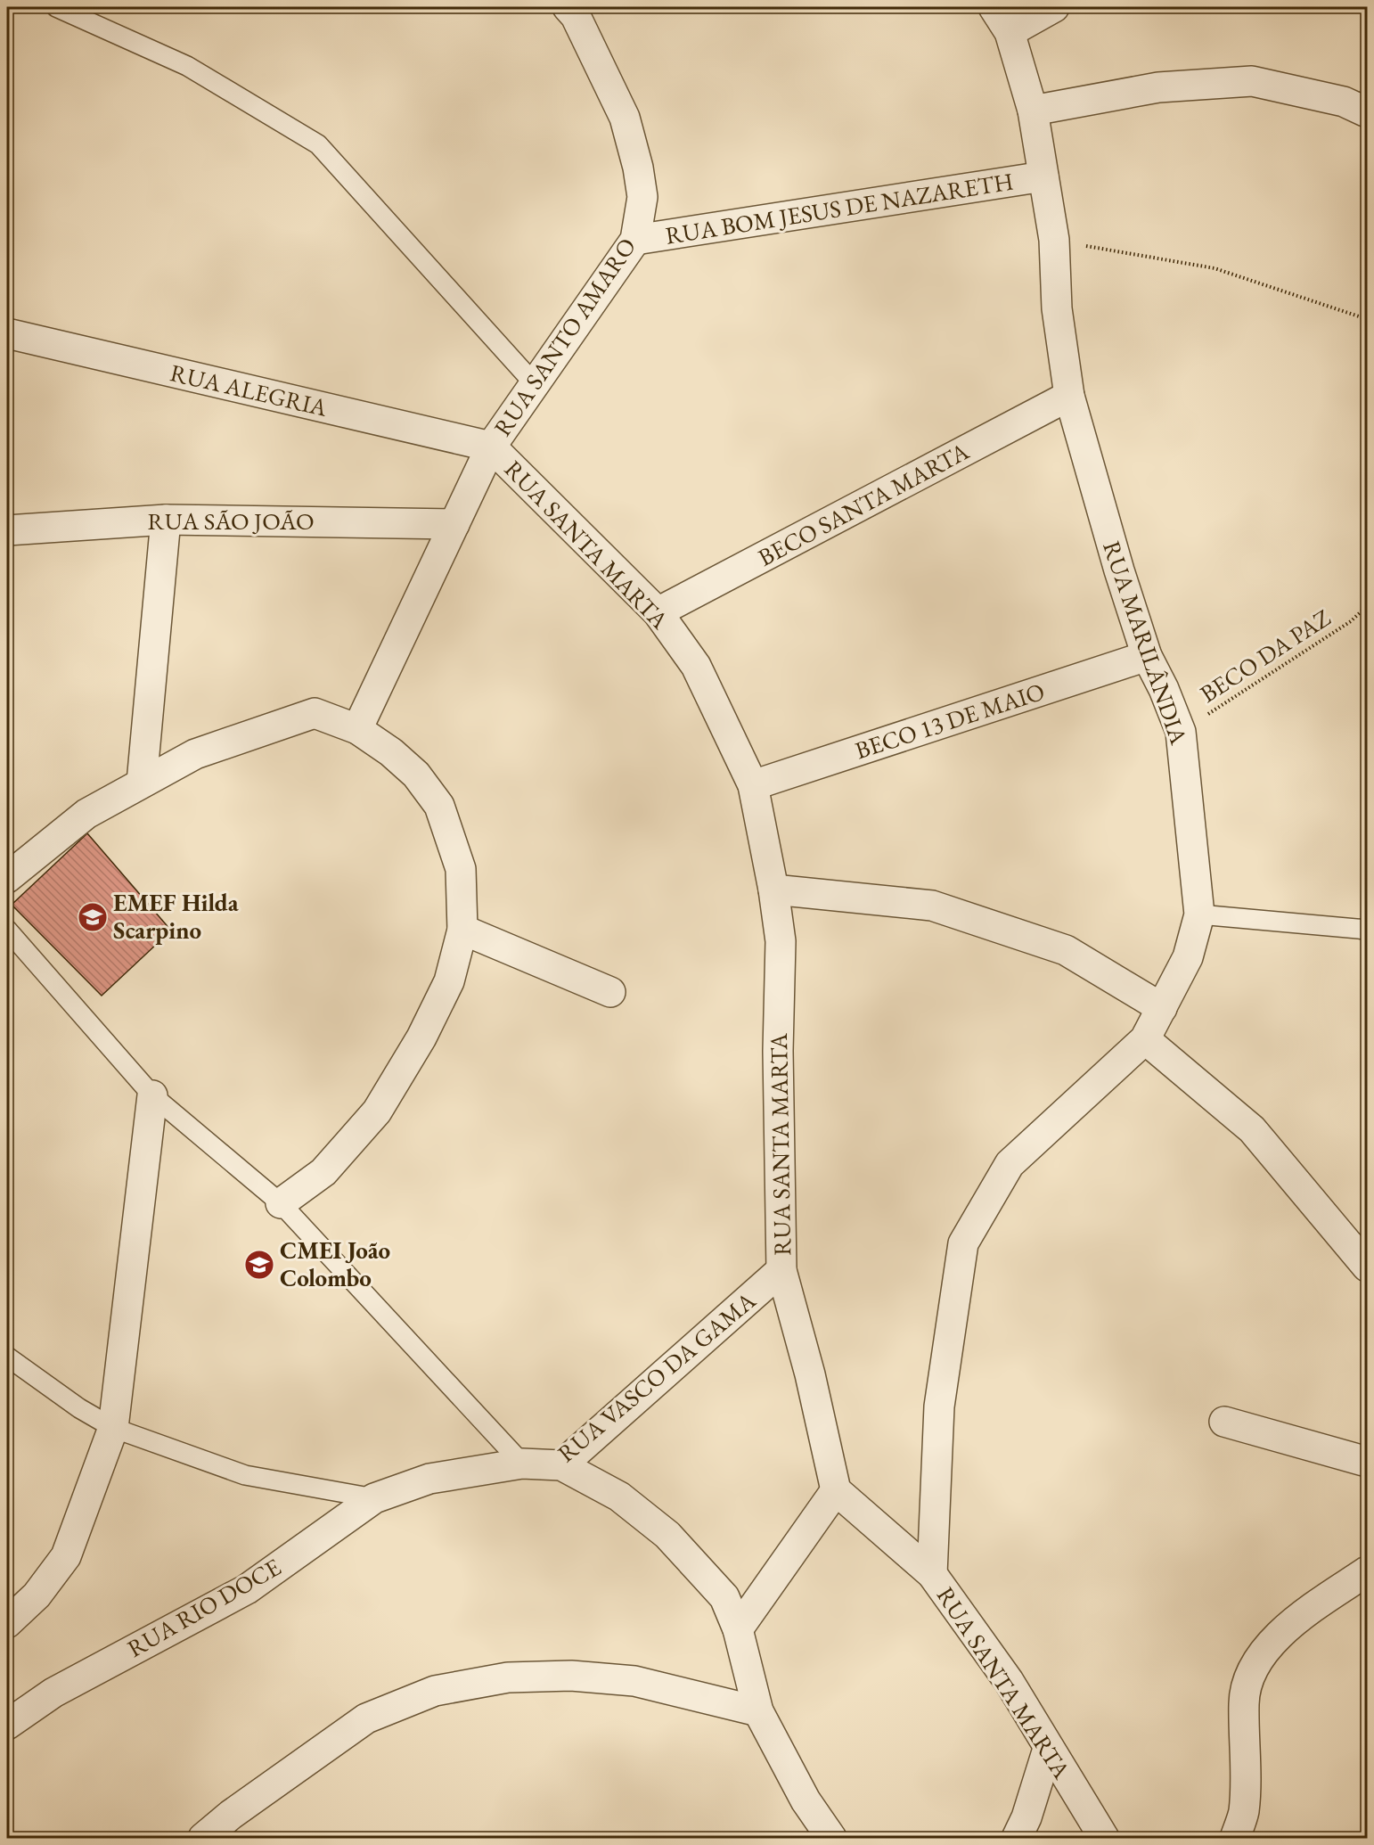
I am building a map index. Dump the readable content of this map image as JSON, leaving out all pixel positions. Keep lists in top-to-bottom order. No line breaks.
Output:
{"streets":{"street":["RUA BOM JESUS DE NAZARETH","RUA SANTO AMARO","RUA ALEGRIA","BECO SANTA MARTA","RUA SÃO JOÃO","RUA SANTA MARTA","RUA MARILÂNDIA","BECO 13 DE MAIO","RUA VASCO DA GAMA","RUA RIO DOCE"],"path":["BECO DA PAZ"]},"crossings":[["RUA BOM JESUS DE NAZARETH","RUA SANTO AMARO"],["RUA BOM JESUS DE NAZARETH","RUA MARILÂNDIA"],["RUA SANTO AMARO","RUA ALEGRIA"],["RUA SANTO AMARO","RUA SÃO JOÃO"],["RUA SANTO AMARO","RUA SANTA MARTA"],["RUA ALEGRIA","RUA SANTA MARTA"],["BECO SANTA MARTA","RUA SANTA MARTA"],["BECO SANTA MARTA","RUA MARILÂNDIA"],["RUA SANTA MARTA","RUA MARILÂNDIA"],["RUA SANTA MARTA","BECO 13 DE MAIO"],["RUA SANTA MARTA","RUA VASCO DA GAMA"],["RUA MARILÂNDIA","BECO DA PAZ"],["RUA MARILÂNDIA","BECO 13 DE MAIO"],["RUA VASCO DA GAMA","RUA RIO DOCE"]],"places":{"school or university":["EMEF Hilda Scarpino","CMEI João Colombo"]}}
